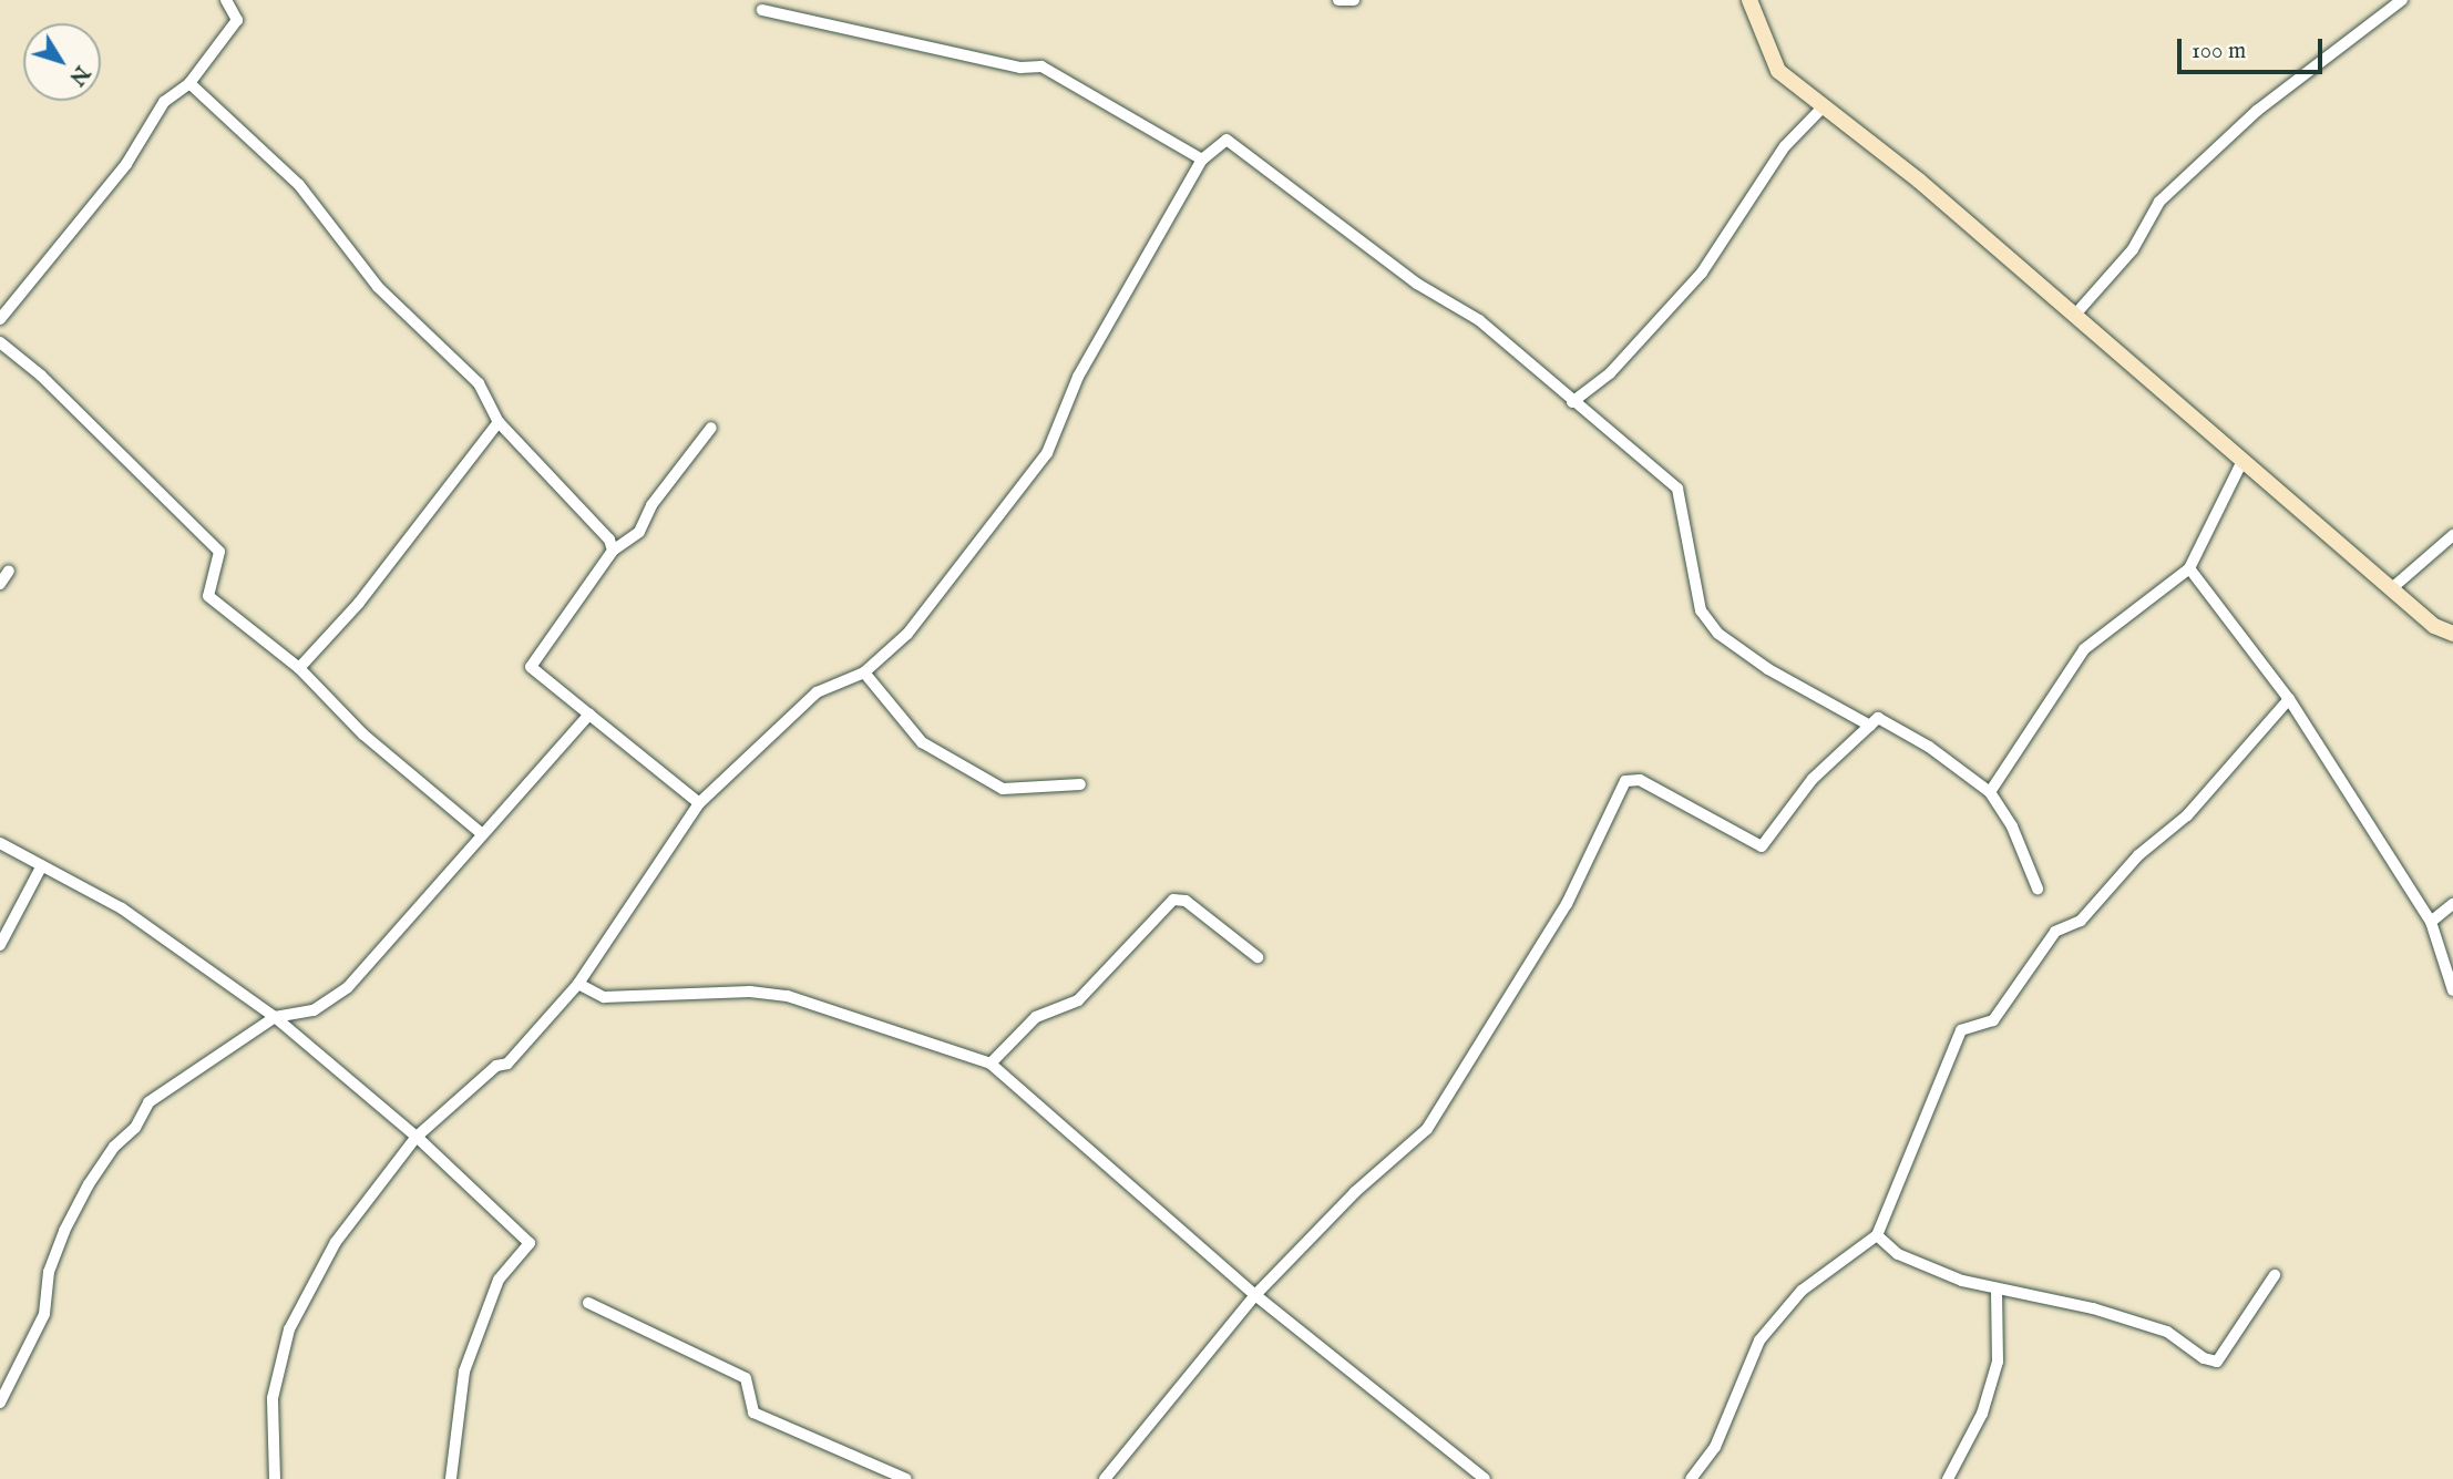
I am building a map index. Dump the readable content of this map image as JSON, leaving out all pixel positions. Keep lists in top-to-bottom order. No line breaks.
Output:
{"scale_bar":"100 m","north":"bottom right"}
